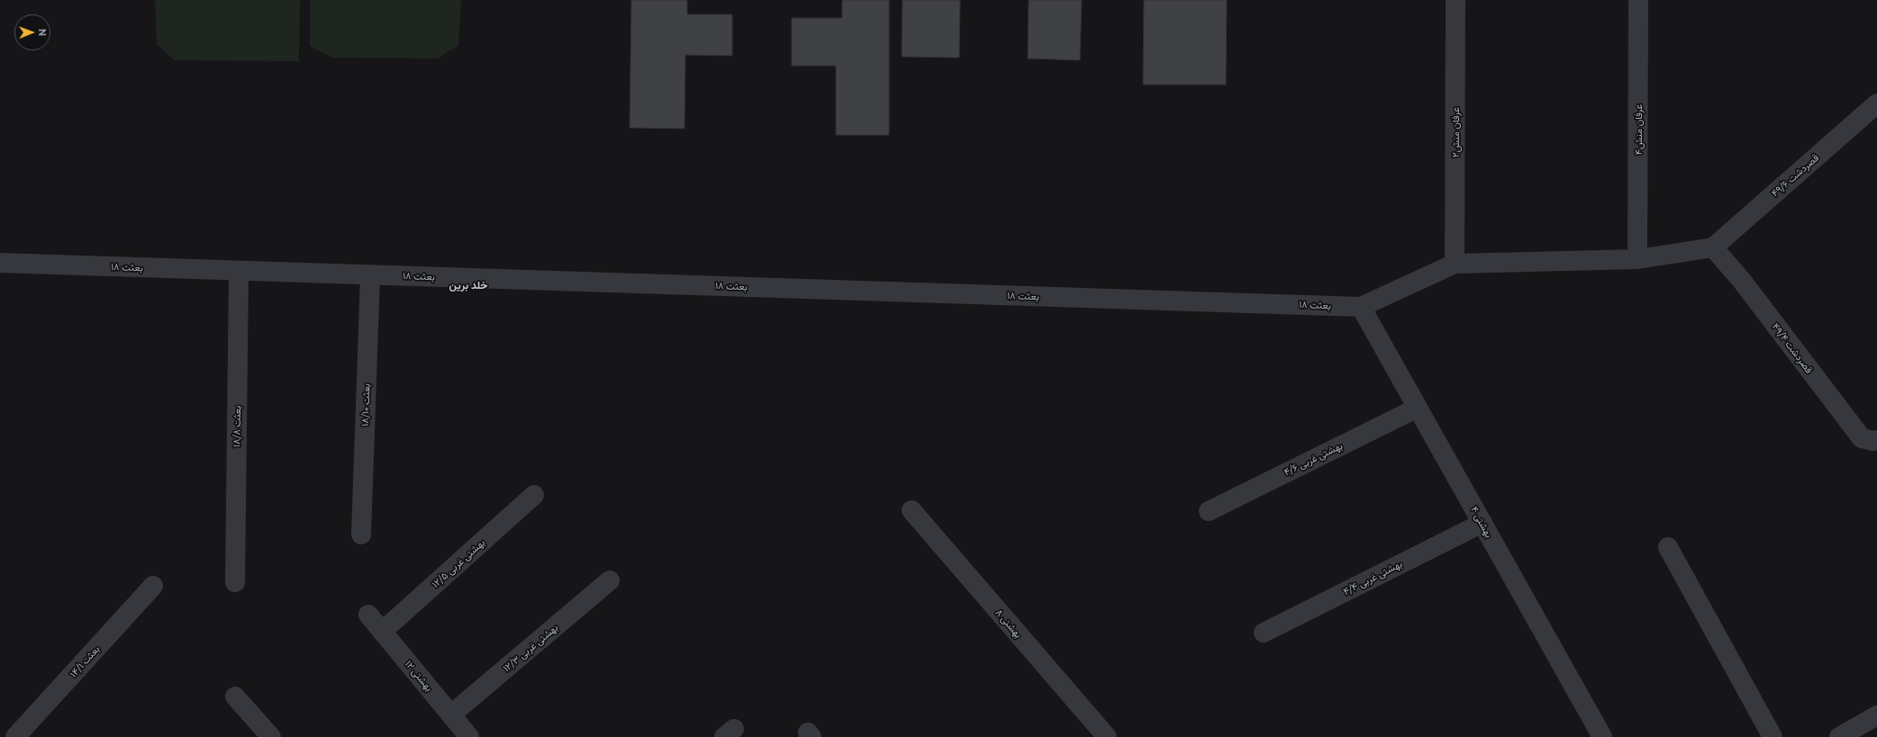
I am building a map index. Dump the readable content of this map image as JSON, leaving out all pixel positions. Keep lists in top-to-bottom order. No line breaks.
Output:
{"streets":{"street":["عرفان منش۴","عرفان منش۲","قصردشت ۴۹/۶","بعثت ۱۸","قصردشت ۴۹/۴","۱۸/۱۰ بعثت","۱۸/۸ بعثت","۴/۶ بهشتی غربی","۴ بهشتی","۱۲/۵ بهشتی غربی","۴/۴ بهشتی غربی","۸ بهشتی","۱۲/۳ بهشتی غربی","۱۴/۱ بعثت","۱۲ بهشتی"]},"crossings":[["عرفان منش۲","بعثت ۱۸"],["قصردشت ۴۹/۶","قصردشت ۴۹/۴"],["بعثت ۱۸","۱۸/۱۰ بعثت"],["بعثت ۱۸","۱۸/۸ بعثت"],["بعثت ۱۸","۴ بهشتی"],["۴/۶ بهشتی غربی","۴ بهشتی"],["۴ بهشتی","۴/۴ بهشتی غربی"],["۱۲/۵ بهشتی غربی","۱۲ بهشتی"],["۱۲/۳ بهشتی غربی","۱۲ بهشتی"]],"districts":["خلد برین"],"north":"right"}
